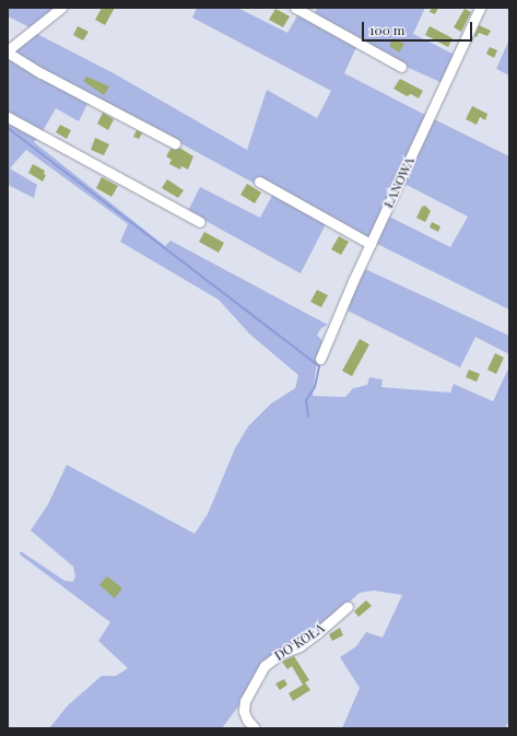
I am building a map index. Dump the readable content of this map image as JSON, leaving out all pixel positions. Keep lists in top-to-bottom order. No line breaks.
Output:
{"streets":{"street":["ŁANOWA","DO KOŁA"]},"scale_bar":"100 m"}
